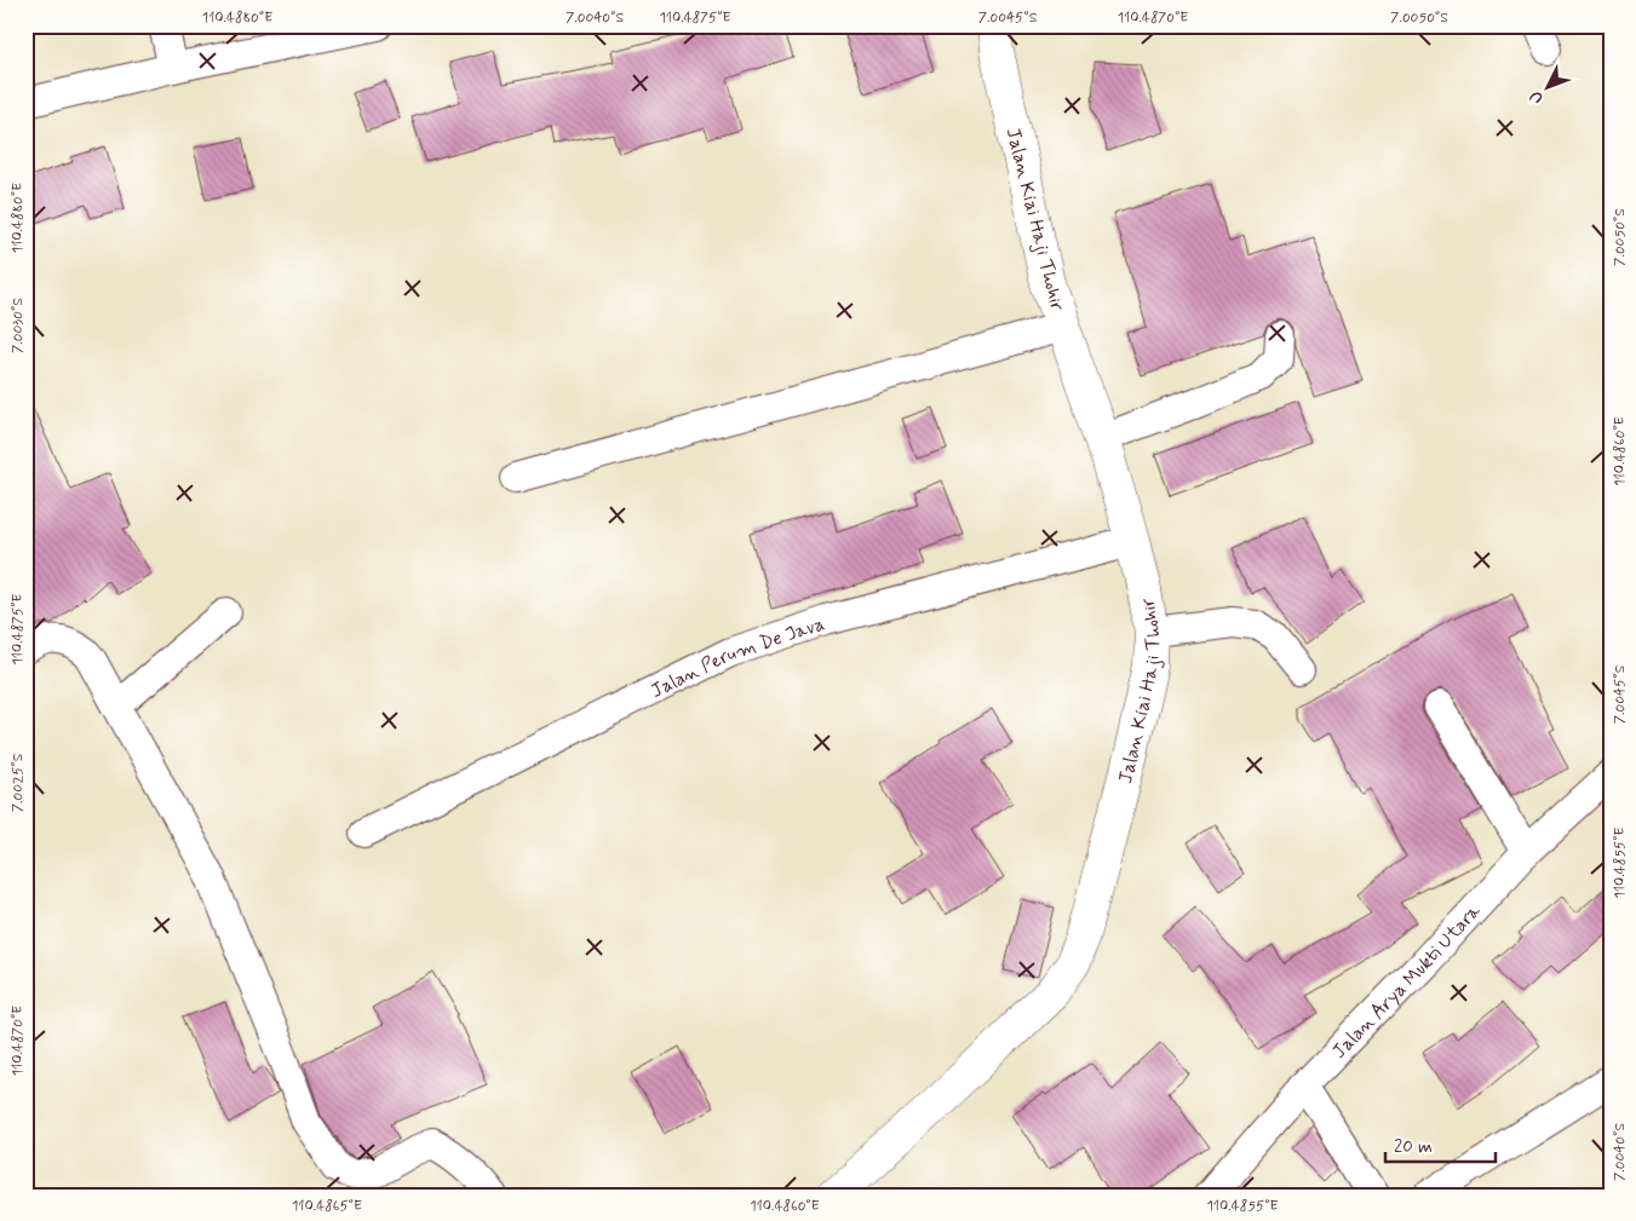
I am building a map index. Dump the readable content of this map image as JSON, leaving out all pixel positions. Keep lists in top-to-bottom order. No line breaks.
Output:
{"streets":{"street":["Jalan Kiai Haji Thohir","Jalan Perum De Java","Jalan Arya Mukti Utara"]},"crossings":[["Jalan Kiai Haji Thohir","Jalan Perum De Java"]],"scale_bar":"20 m","north":"bottom left","coordinates":["110.4880°E","7.0040°S","110.4875°E","7.0045°S","110.4870°E","7.0050°S","7.0030°S","110.4860°E","7.0025°S","110.4855°E","110.4865°E"]}
